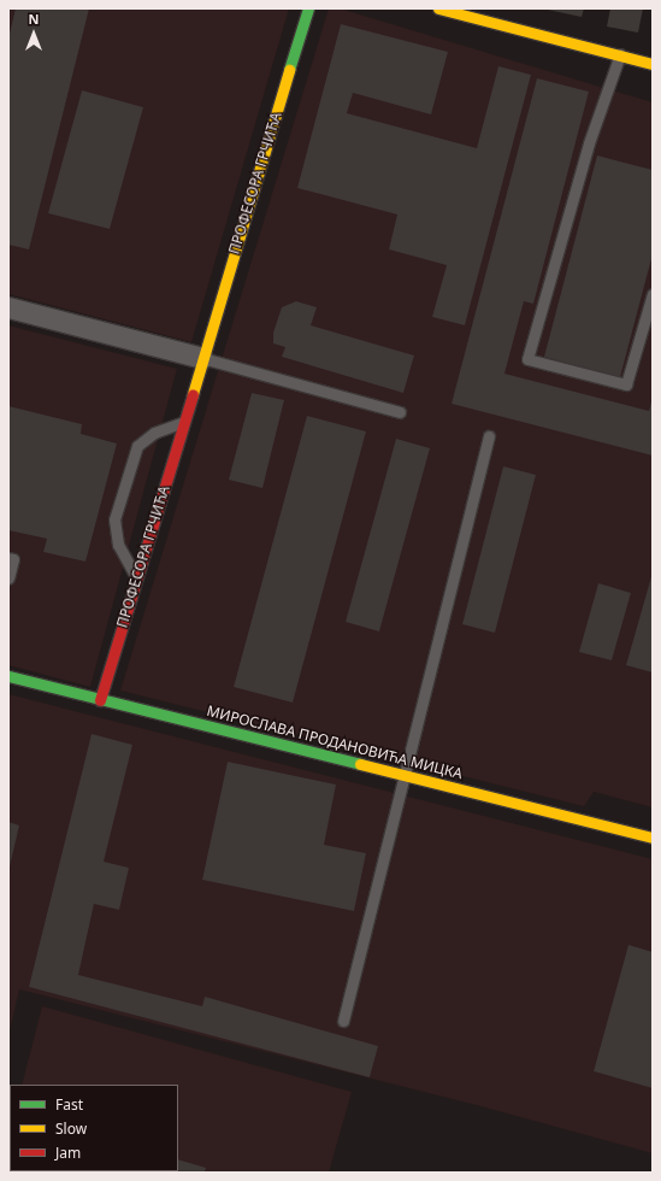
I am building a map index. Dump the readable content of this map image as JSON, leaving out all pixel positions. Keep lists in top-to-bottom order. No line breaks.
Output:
{"streets":{"street":["ПРОФЕСОРА ГРЧИЋА","МИРОСЛАВА ПРОДАНОВИЋА МИЦКА"]},"crossings":[["ПРОФЕСОРА ГРЧИЋА","МИРОСЛАВА ПРОДАНОВИЋА МИЦКА"]],"legend":["Fast","Slow","Jam"],"north":"top"}
